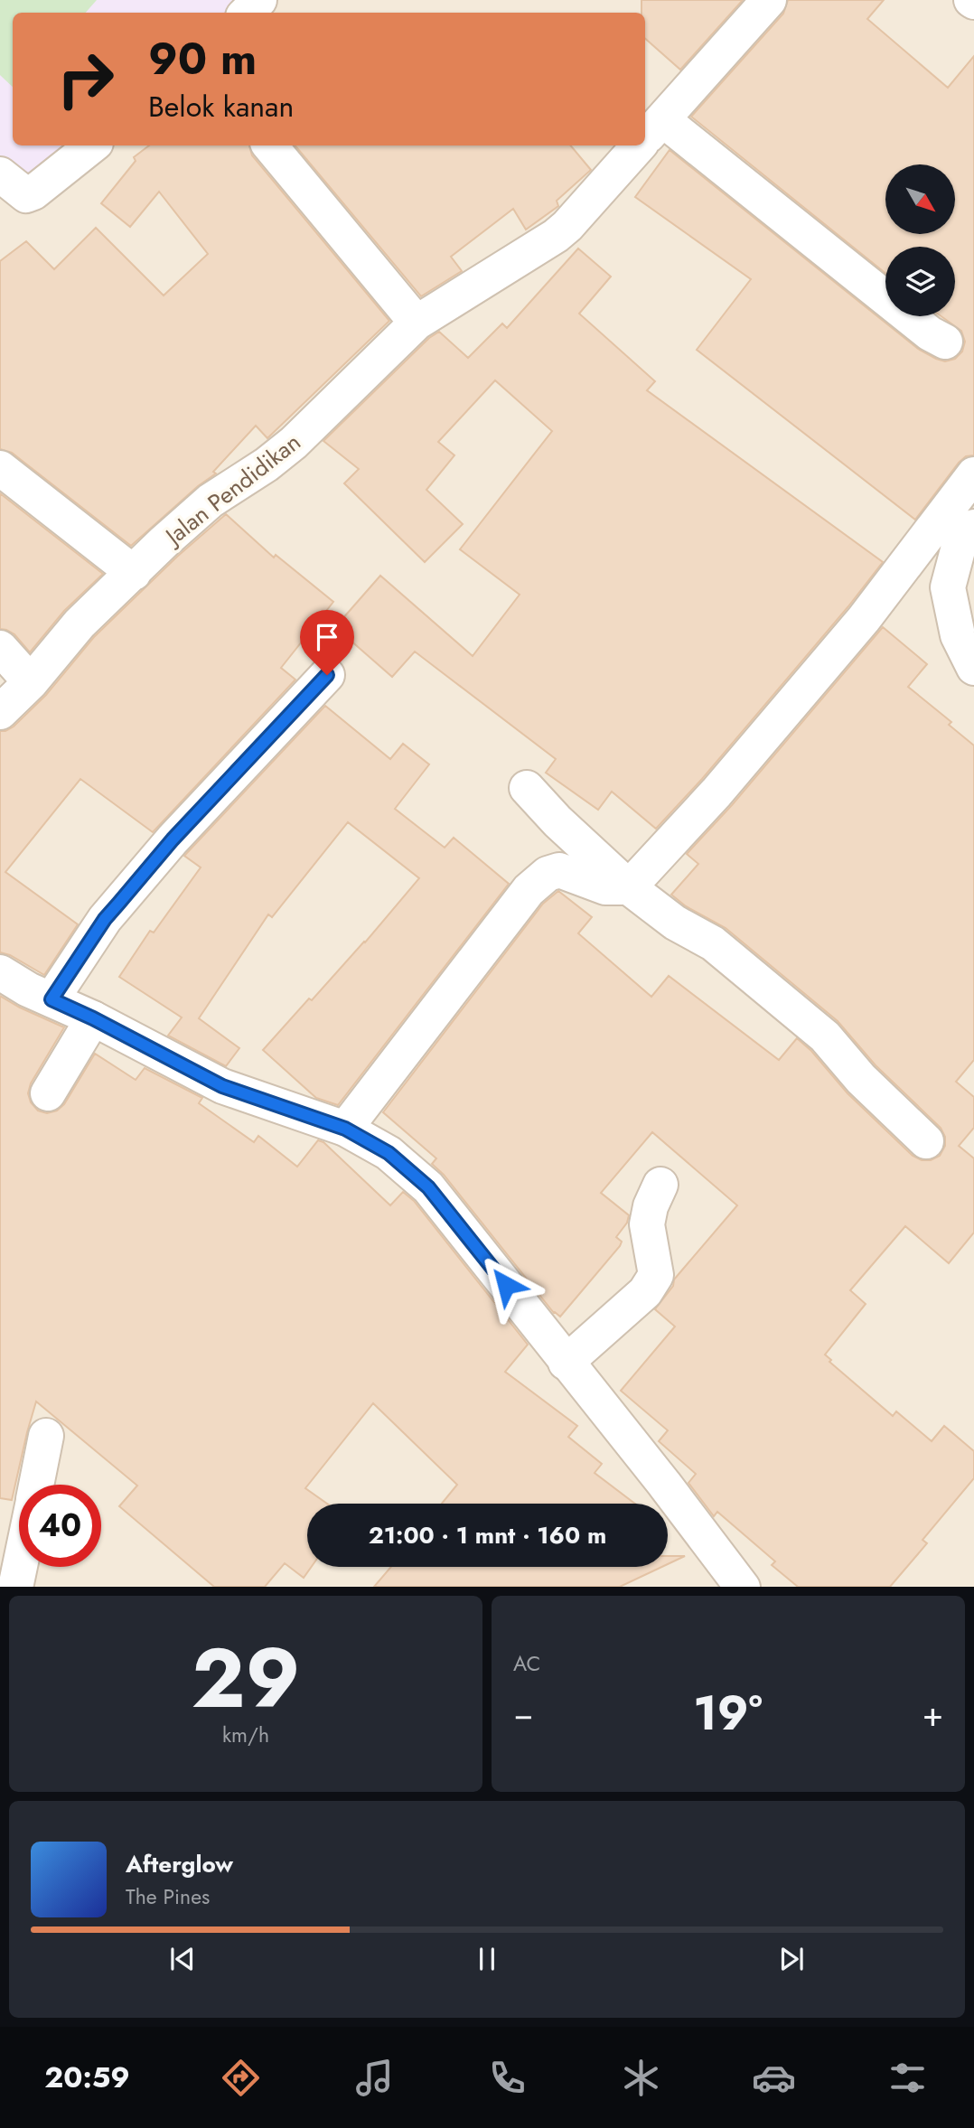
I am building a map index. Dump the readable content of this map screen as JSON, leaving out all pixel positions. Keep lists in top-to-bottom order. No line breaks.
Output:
{"streets":{"street":["Jalan Pendidikan"]},"north":"bottom right","page":{"turn":["90 m","Belok kanan"],"limit":"40","trip":"21:00 · 1 mnt · 160 m","tile":[["29","km/h"],"AC"],"heat":["−","19°","+"],"song":["Afterglow","The Pines"],"tabs":"20:59"}}
